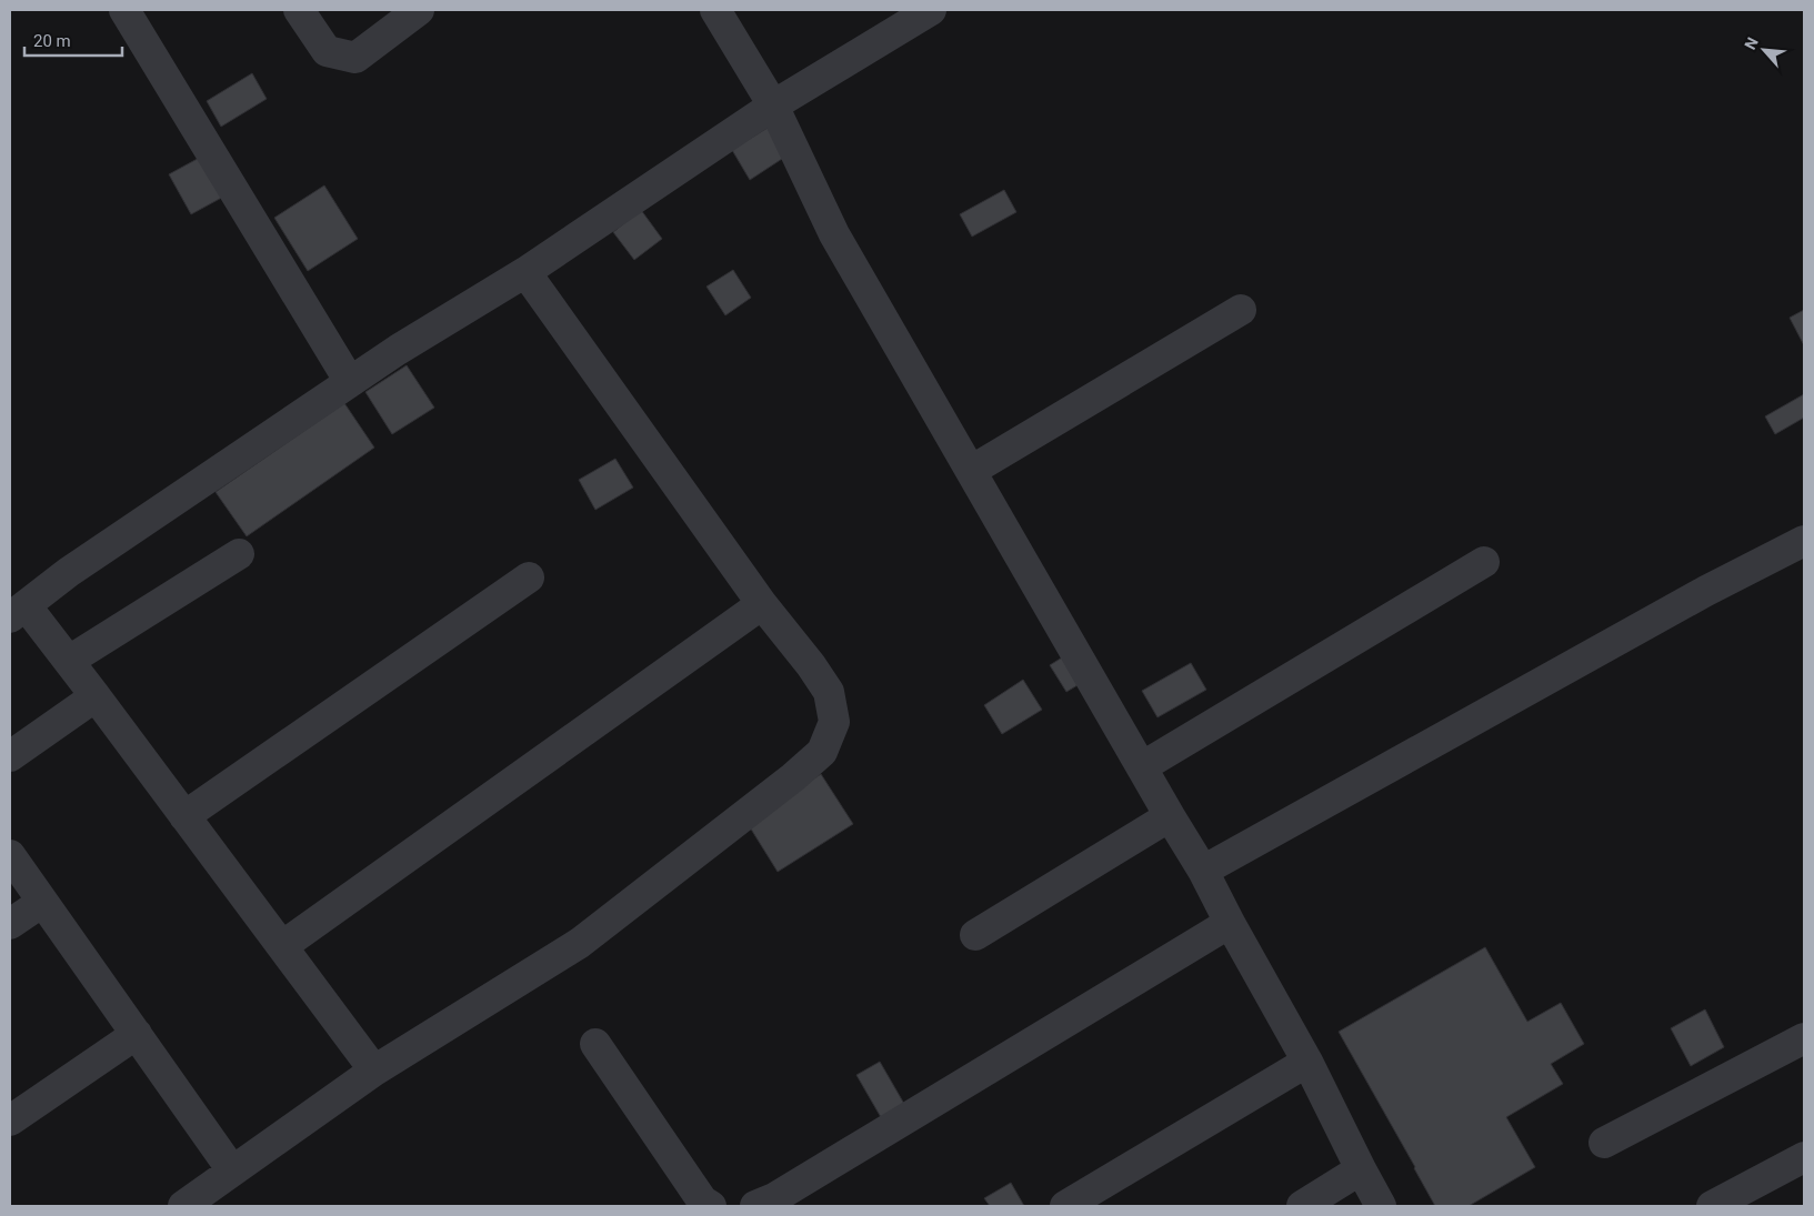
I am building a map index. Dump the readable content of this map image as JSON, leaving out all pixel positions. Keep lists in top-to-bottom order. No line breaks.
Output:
{"scale_bar":"20 m","north":"top left"}
